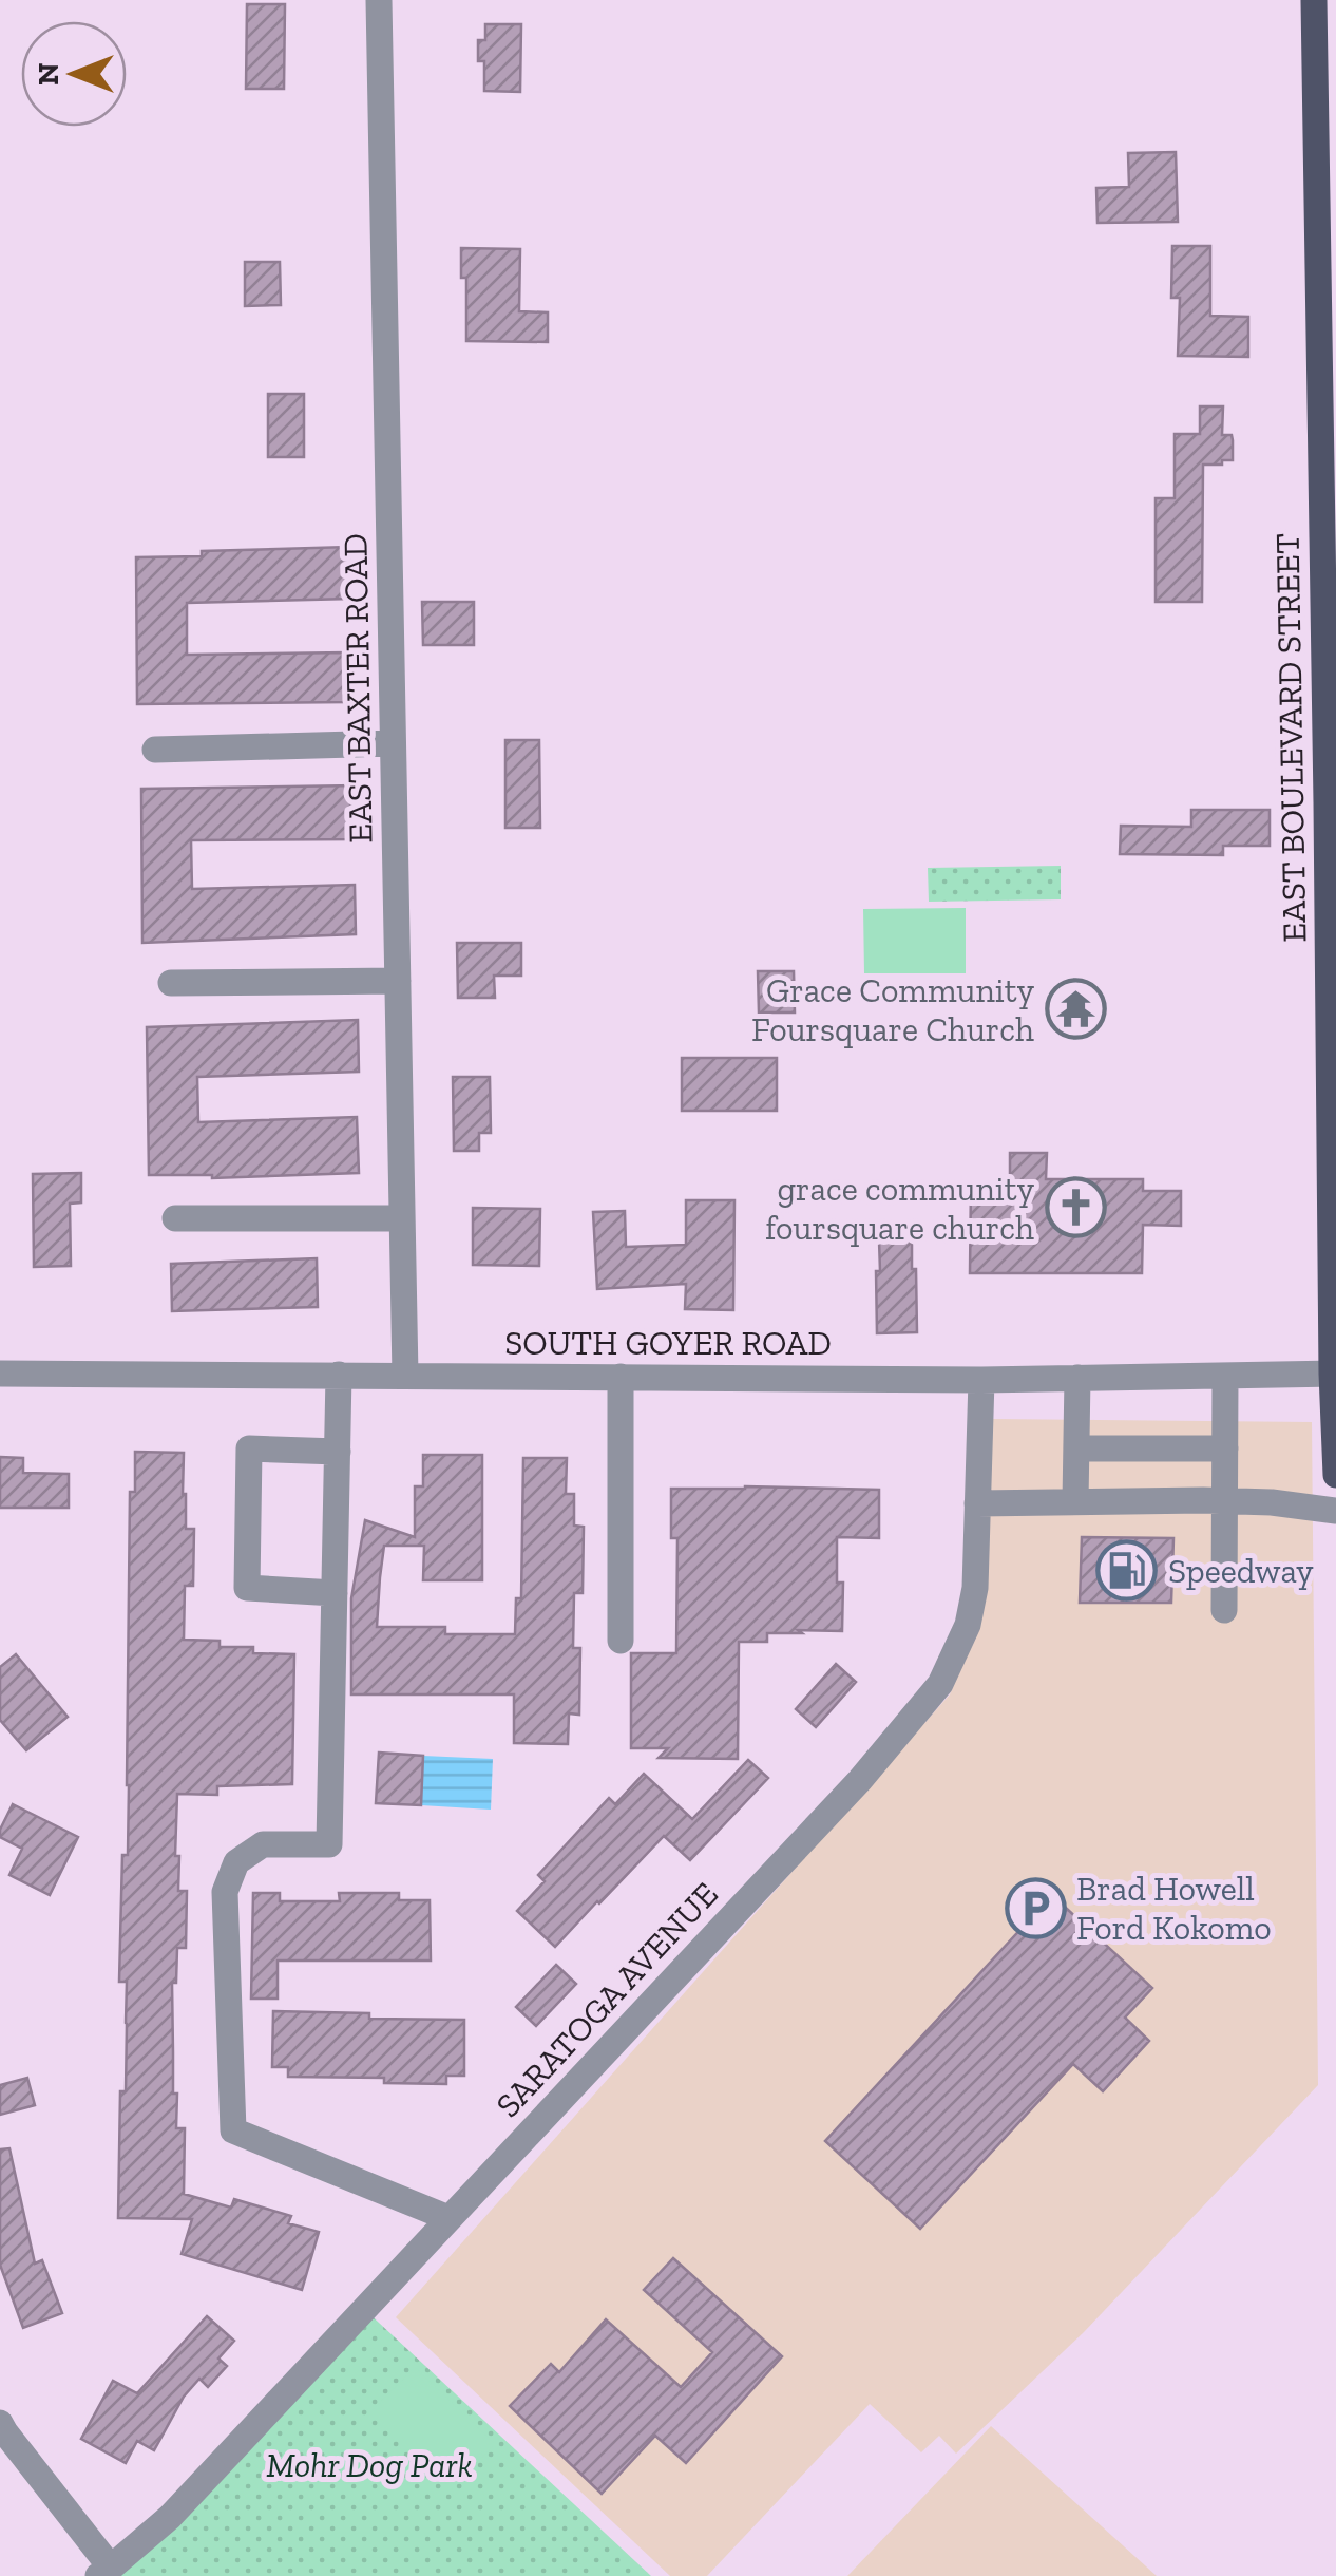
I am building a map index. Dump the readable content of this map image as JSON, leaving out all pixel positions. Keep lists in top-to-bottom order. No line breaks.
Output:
{"streets":{"main road":["EAST BOULEVARD STREET"],"street":["EAST BAXTER ROAD","SOUTH GOYER ROAD","SARATOGA AVENUE"]},"crossings":[["EAST BAXTER ROAD","SOUTH GOYER ROAD"],["EAST BOULEVARD STREET","SOUTH GOYER ROAD"],["SOUTH GOYER ROAD","SARATOGA AVENUE"]],"parks":["Mohr Dog Park"],"places":{"temple":["Grace Community Foursquare Church"],"church":["grace community foursquare church"],"fuel station":["Speedway"],"parking":["Brad Howell Ford Kokomo"]},"north":"left"}
